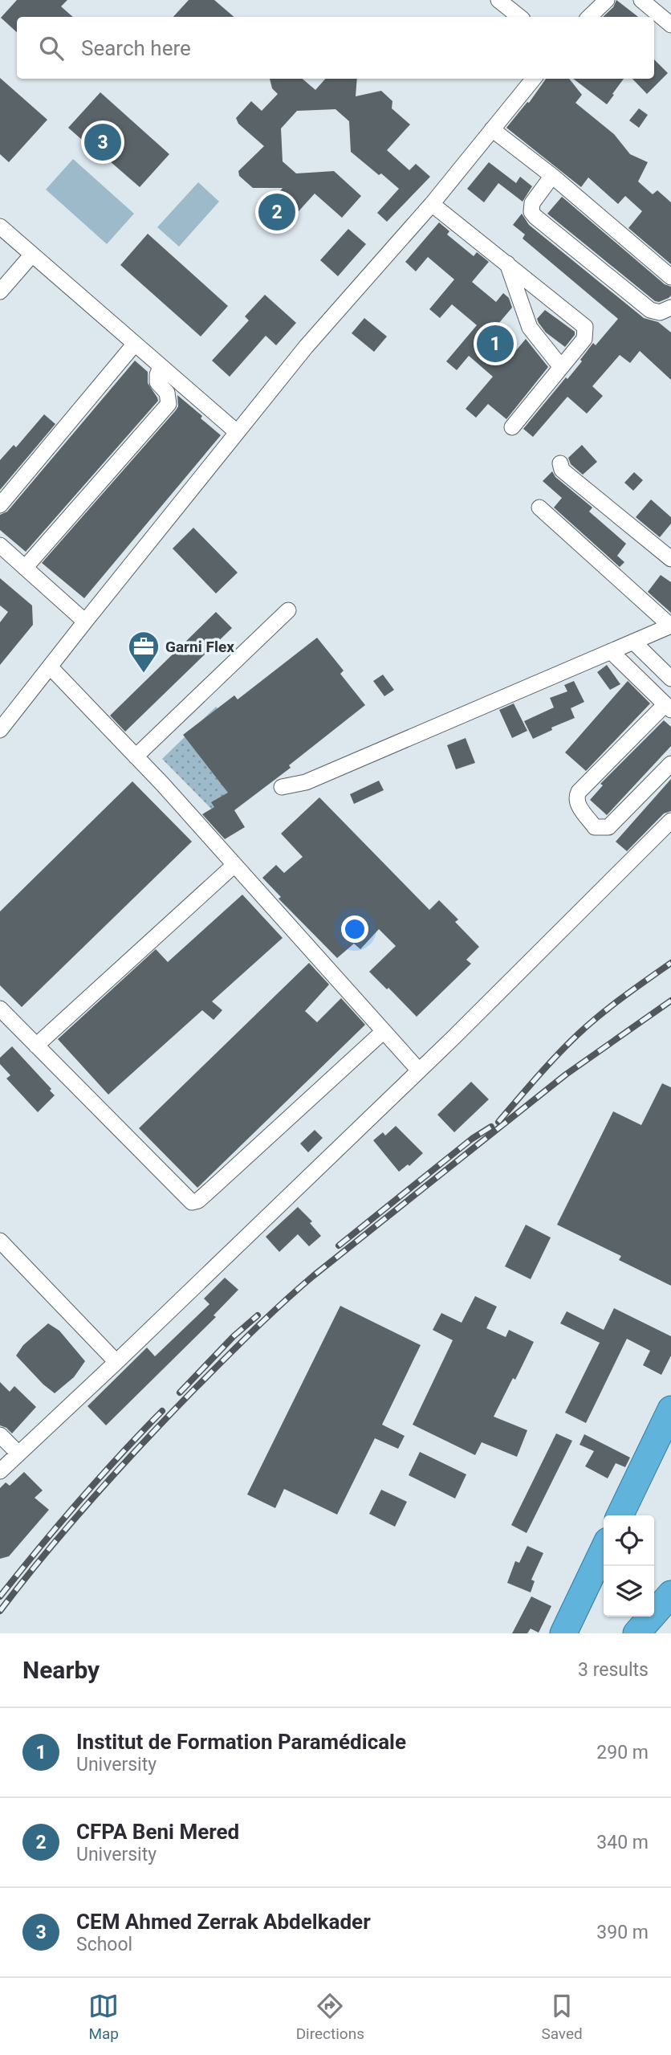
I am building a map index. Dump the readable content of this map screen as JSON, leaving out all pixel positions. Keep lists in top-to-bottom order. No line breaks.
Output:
{"places":{"office":["Garni Flex"]},"page":{"search":"Search here","pins":["3","2","1"],"heading":["Nearby","3 results"],"list":[{"mark":"1","name":"Institut de Formation Paramédicale","note":"University","value":"290 m"},{"mark":"2","name":"CFPA Beni Mered","note":"University","value":"340 m"},{"mark":"3","name":"CEM Ahmed Zerrak Abdelkader","note":"School","value":"390 m"}],"nav":["Map","Directions","Saved"]}}
